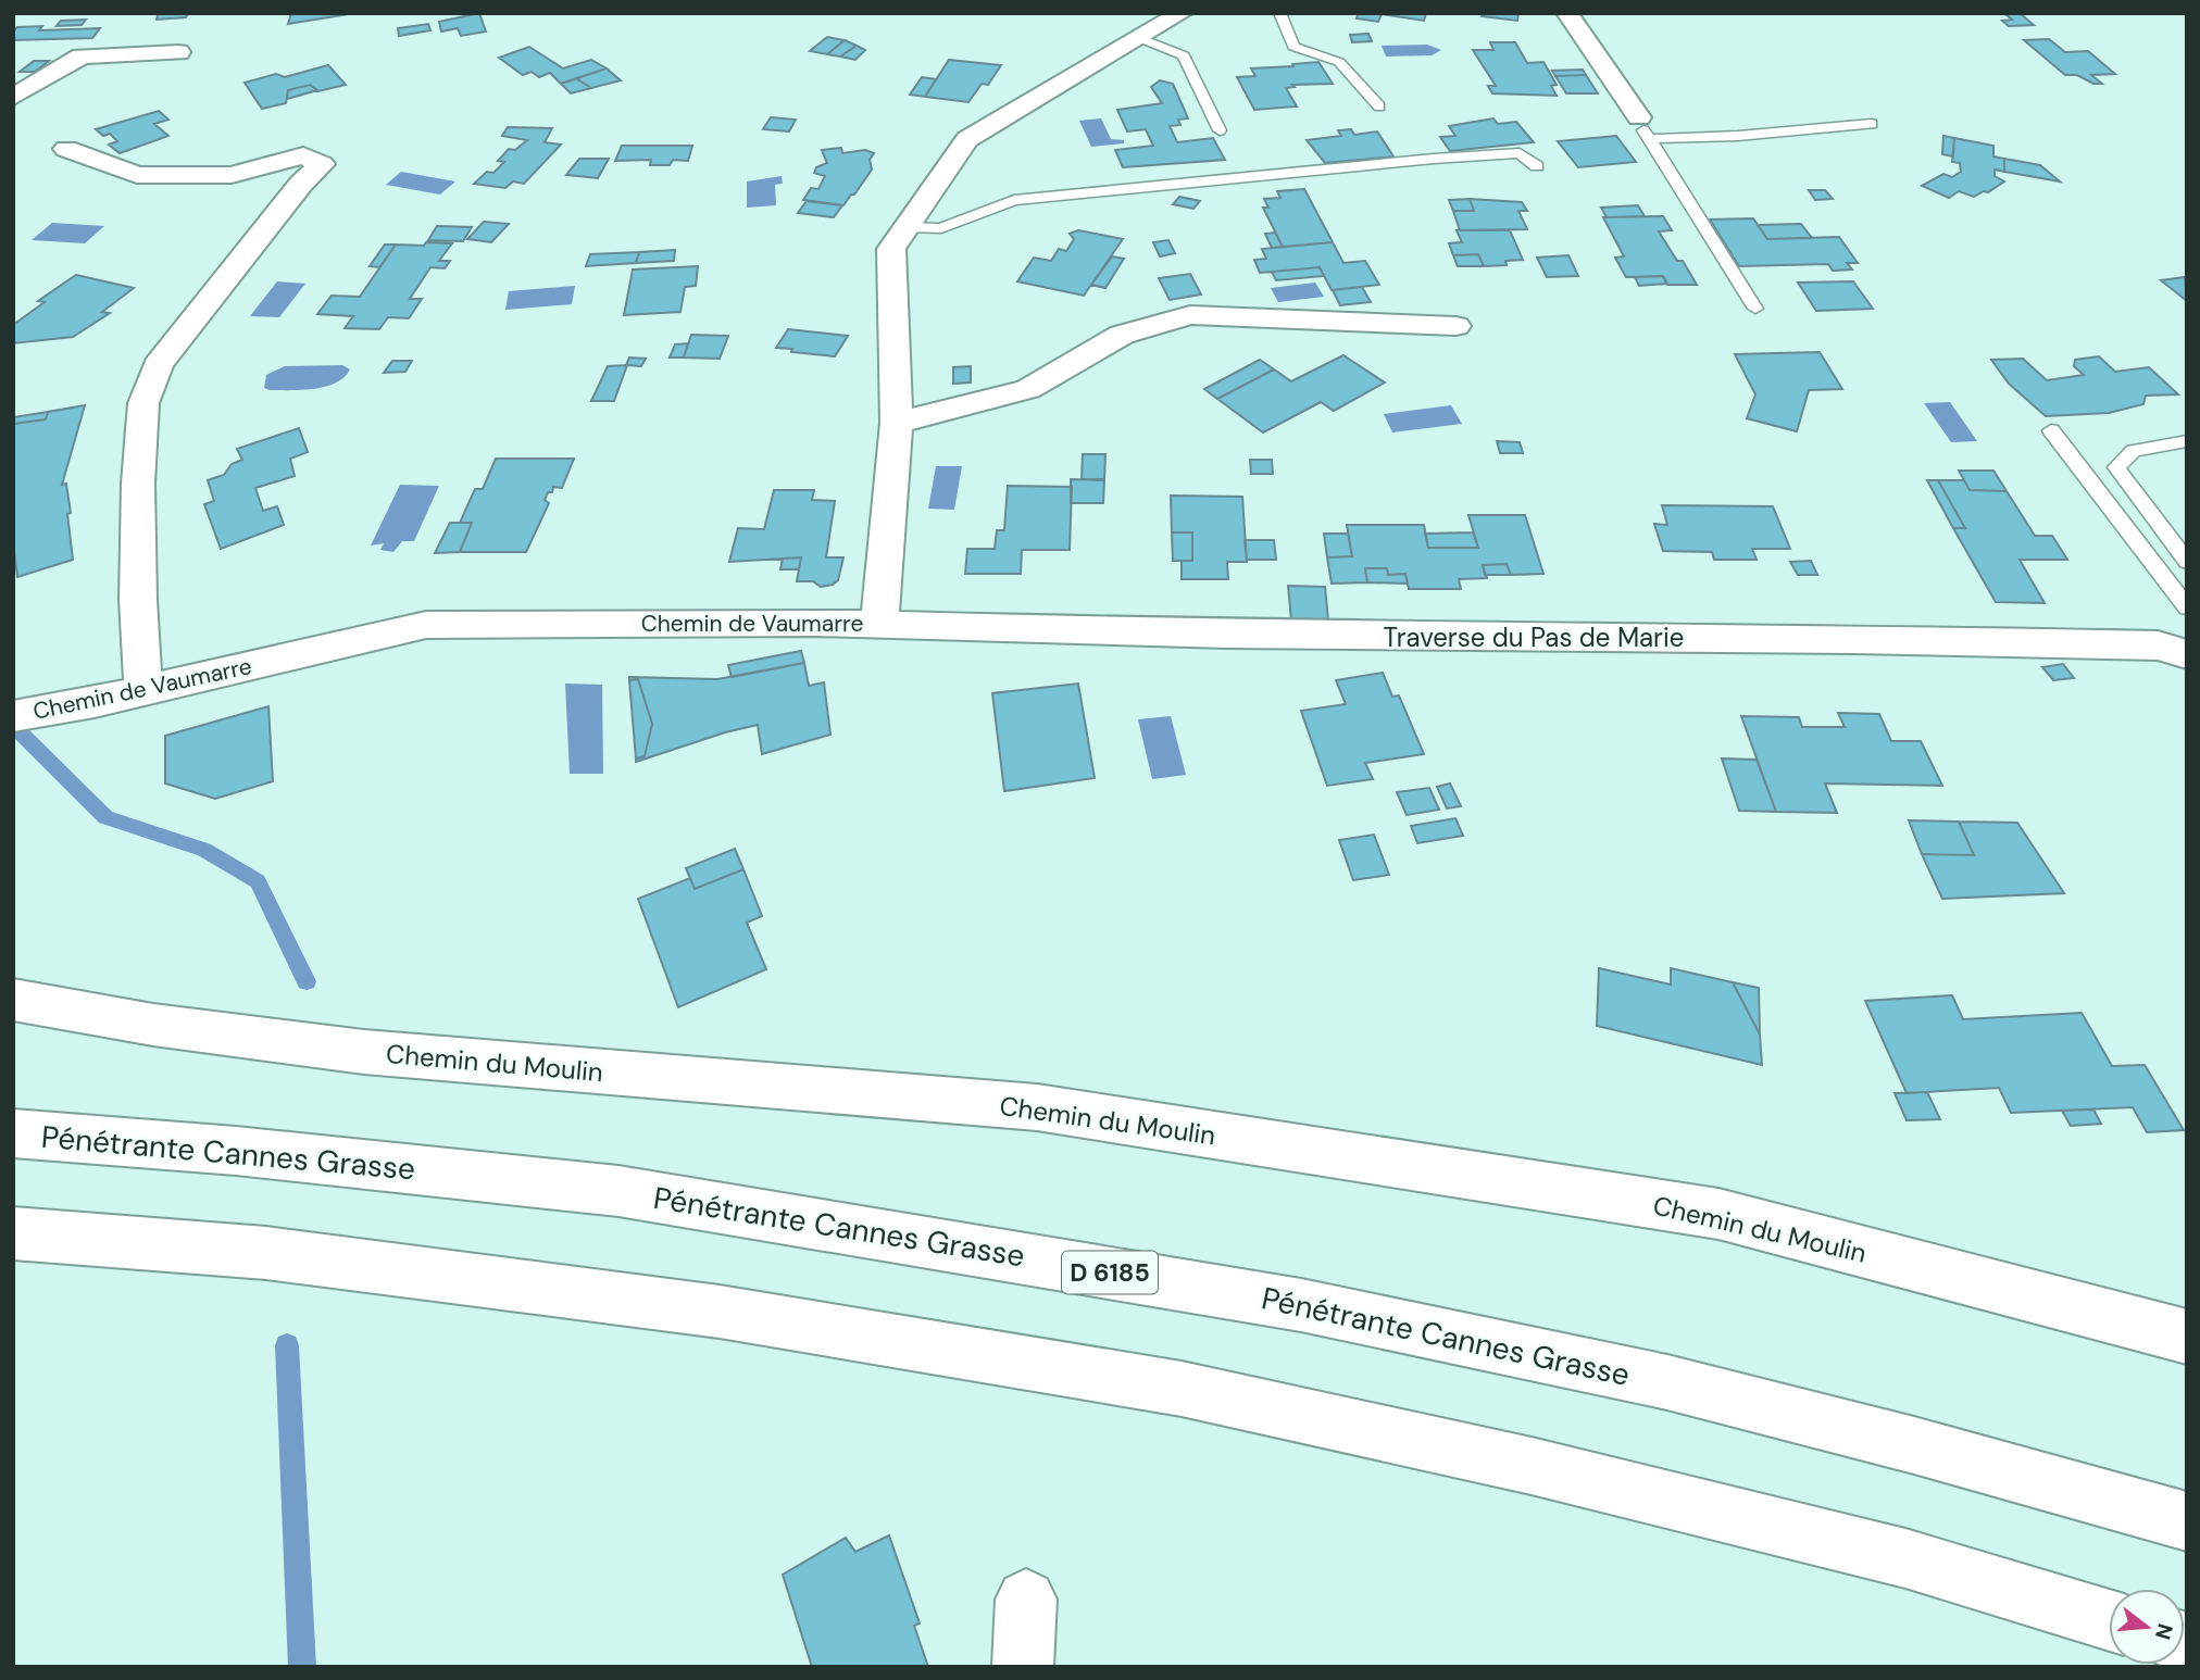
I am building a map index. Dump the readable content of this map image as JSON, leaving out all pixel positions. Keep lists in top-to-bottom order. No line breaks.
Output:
{"streets":{"main road":["Chemin de Vaumarre","Traverse du Pas de Marie","Chemin du Moulin","Pénétrante Cannes Grasse","D 6185"]},"crossings":[["Chemin de Vaumarre","Traverse du Pas de Marie"]],"north":"right"}
